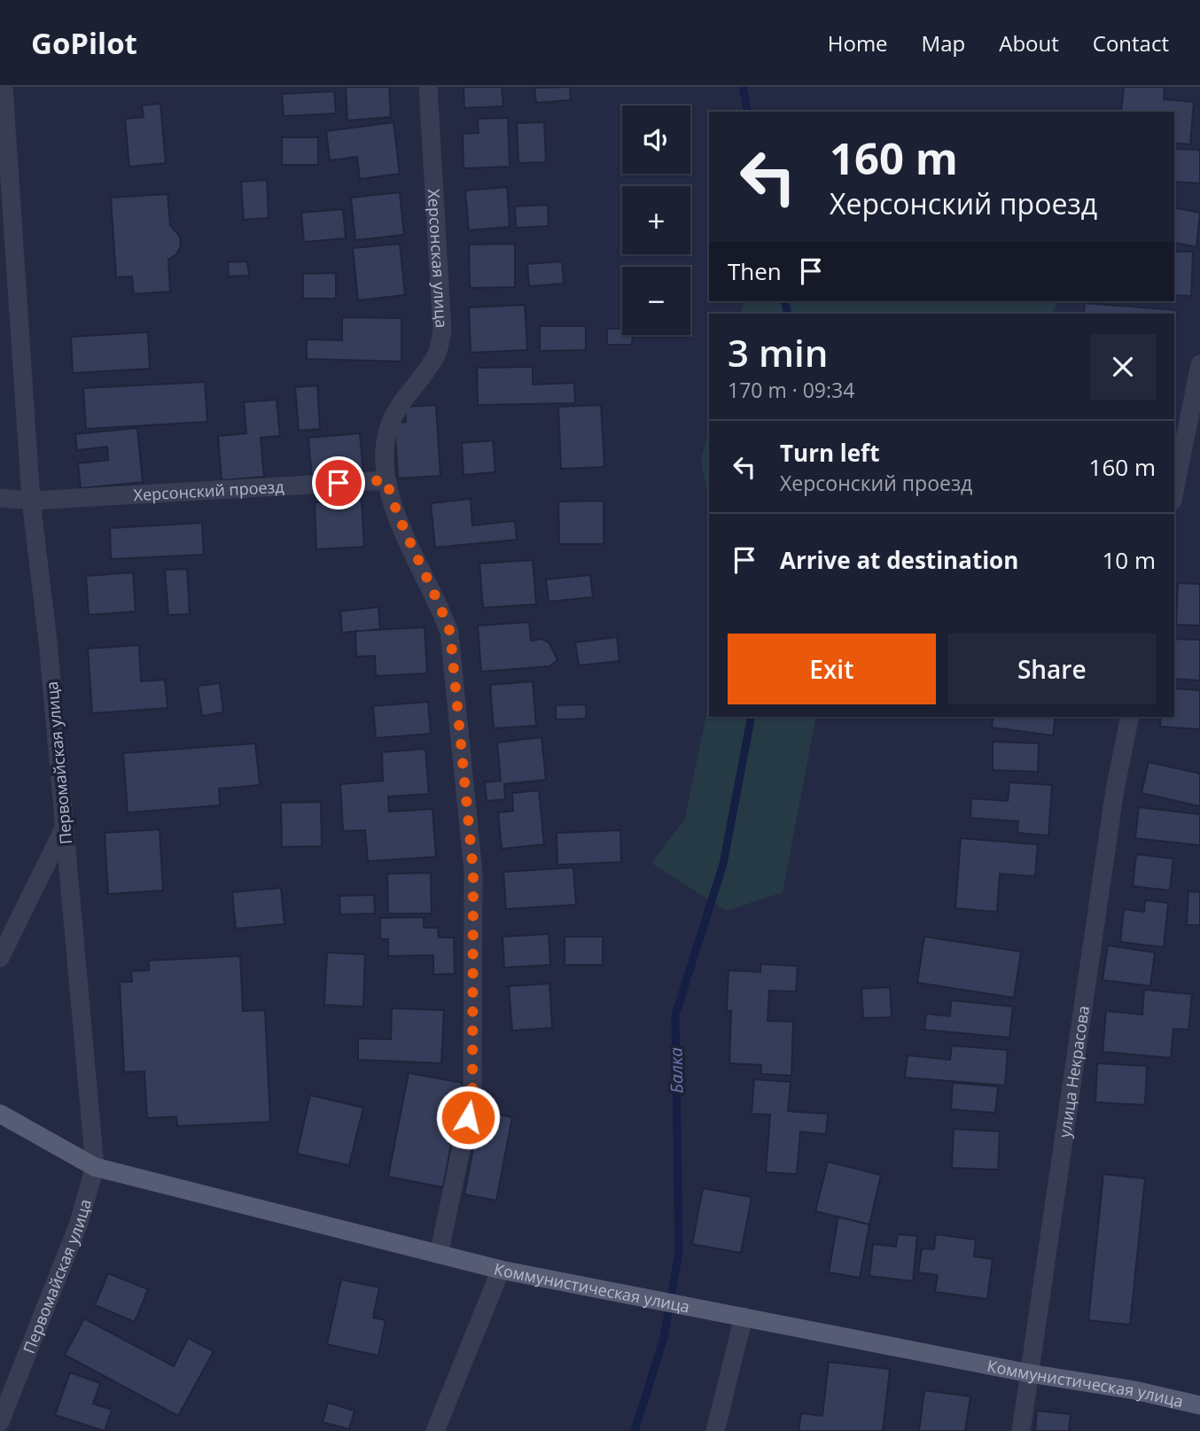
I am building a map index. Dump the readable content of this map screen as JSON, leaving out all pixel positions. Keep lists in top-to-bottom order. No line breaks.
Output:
{"streets":{"main road":["Коммунистическая улица"],"street":["Херсонская улица","Херсонский проезд","Первомайская улица","улица Некрасова"]},"crossings":[["Херсонская улица","Херсонский проезд"],["Херсонская улица","Коммунистическая улица"],["Херсонский проезд","Первомайская улица"],["Первомайская улица","Коммунистическая улица"],["улица Некрасова","Коммунистическая улица"]],"water":["Балка"],"page":{"header":"GoPilot","nav":["Home","Map","About","Contact"],"map_buttons":["+","−"],"turn":["160 m","Херсонский проезд"],"then":"Then","heading":["3 min","170 m · 09:34"],"list":[{"name":"Turn left","note":"Херсонский проезд","value":"160 m"},{"name":"Arrive at destination","value":"10 m"}],"buttons":["Exit","Share"]}}
